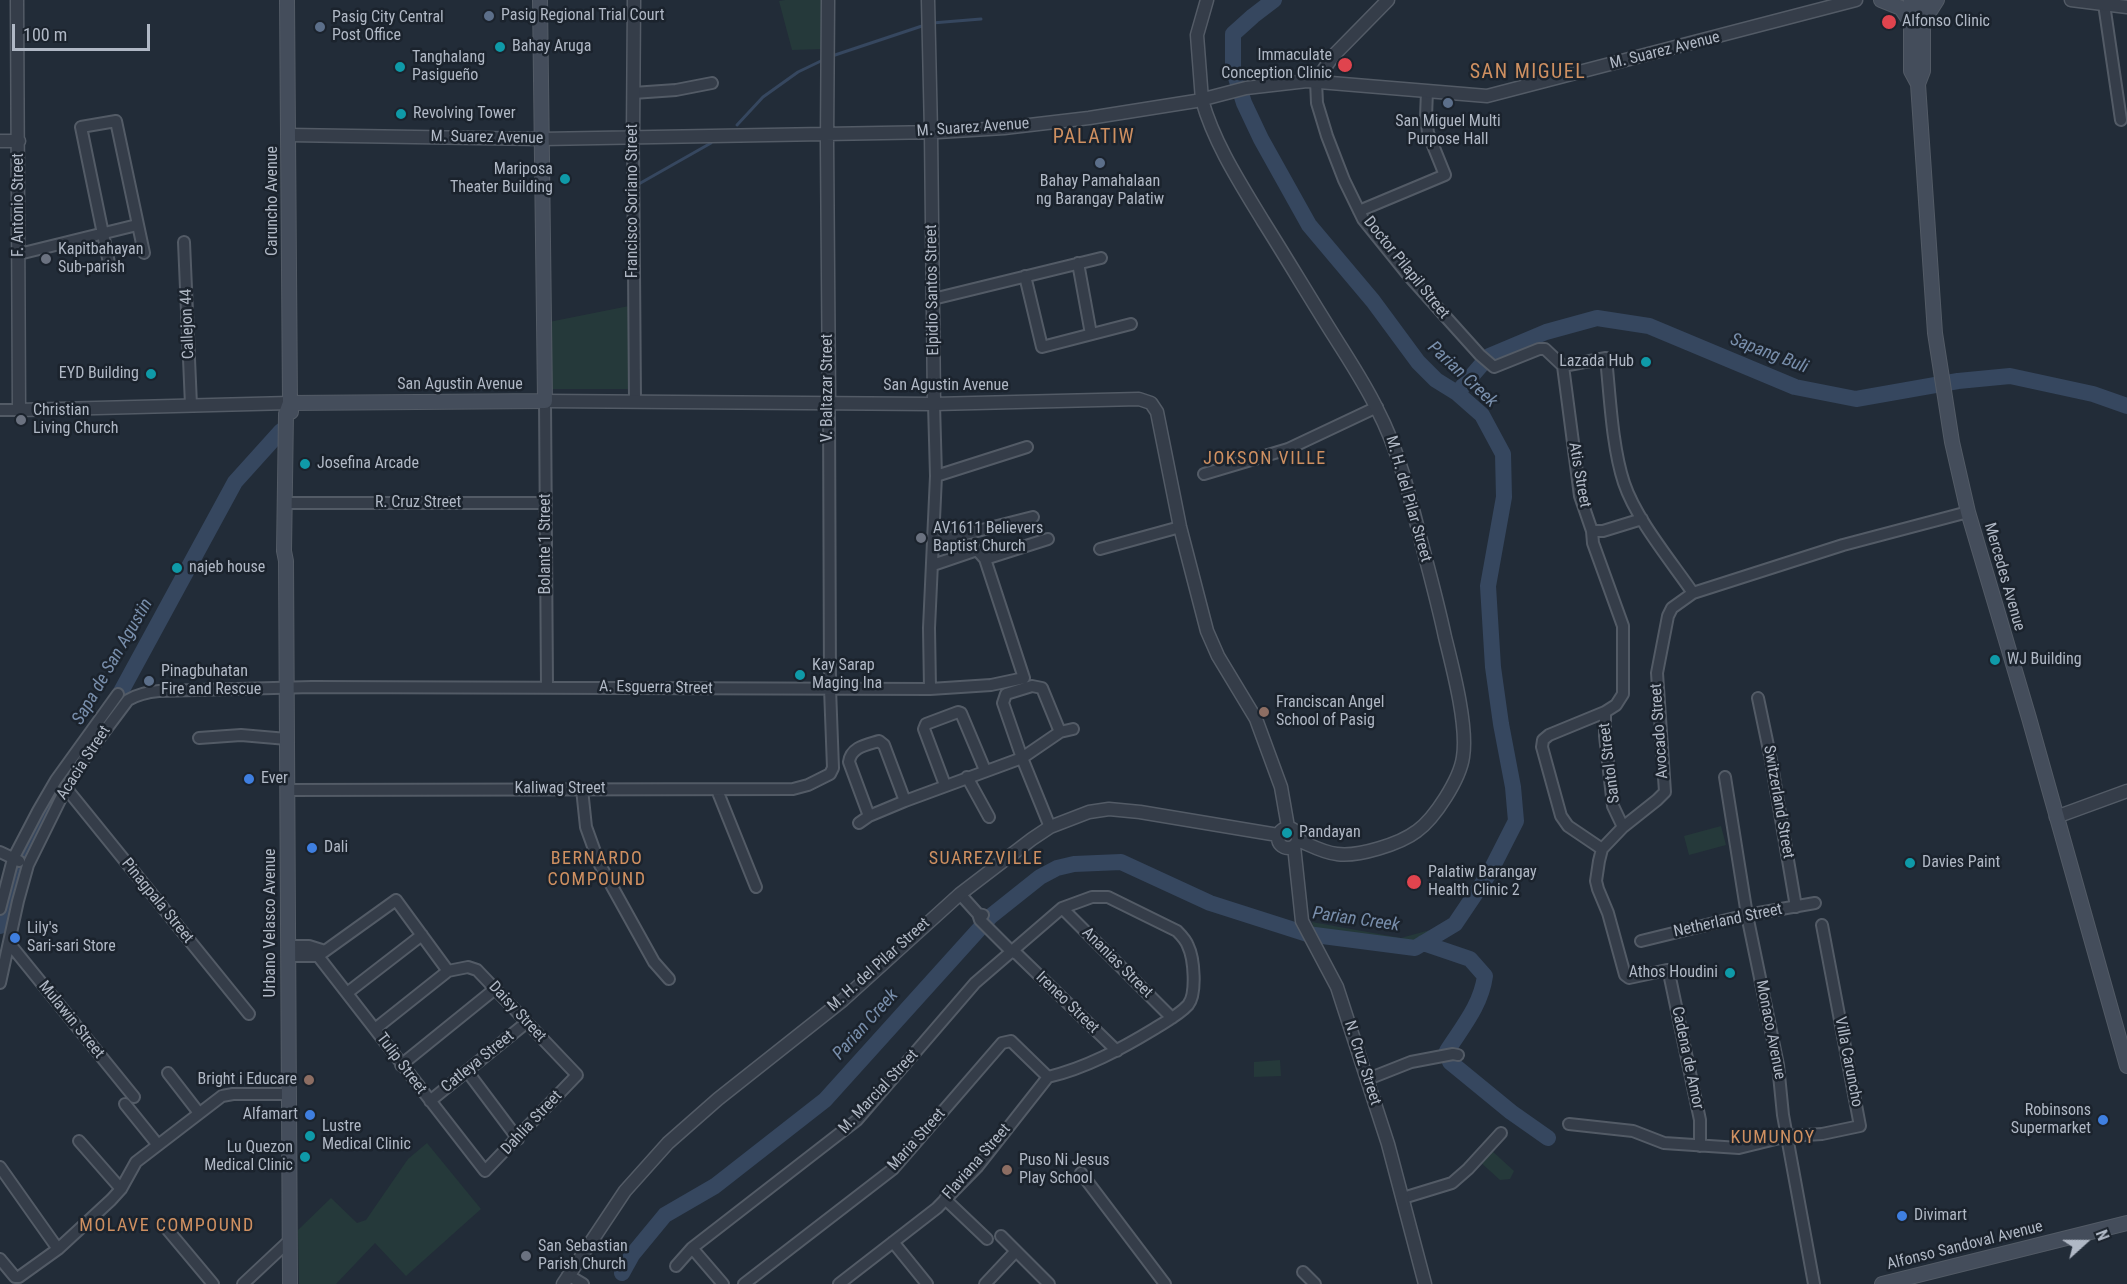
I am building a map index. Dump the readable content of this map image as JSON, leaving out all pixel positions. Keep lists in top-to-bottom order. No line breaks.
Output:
{"streets":{"main road":["Caruncho Avenue","San Agustin Avenue","Mercedes Avenue","Urbano Velasco Avenue","Alfonso Sandoval Avenue"],"street":["M. Suarez Avenue","Francisco Soriano Street","F. Antonio Street","Doctor Pilapil Street","Elpidio Santos Street","Callejon 44","V. Baltazar Street","Atis Street","M. H. del Pilar Street","R. Cruz Street","Bolante 1 Street","A. Esguerra Street","Avocado Street","Acacia Street","Santol Street","Kaliwag Street","Switzerland Street","Pinagpala Street","Netherland Street","Ananias Street","Ireneo Street","Daisy Street","Mulawin Street","Monaco Avenue","Cadena de Amor","Catleya Street","Villa Caruncho","N. Cruz Street","Tulip Street","M. Marcial Street","Dahlia Street","Maria Street","Flaviana Street"]},"crossings":[["M. Suarez Avenue","Caruncho Avenue"],["M. Suarez Avenue","Francisco Soriano Street"],["M. Suarez Avenue","Doctor Pilapil Street"],["M. Suarez Avenue","Elpidio Santos Street"],["M. Suarez Avenue","V. Baltazar Street"],["M. Suarez Avenue","M. H. del Pilar Street"],["Caruncho Avenue","San Agustin Avenue"],["Caruncho Avenue","Urbano Velasco Avenue"],["Francisco Soriano Street","San Agustin Avenue"],["Doctor Pilapil Street","Atis Street"],["Elpidio Santos Street","San Agustin Avenue"],["Elpidio Santos Street","A. Esguerra Street"],["San Agustin Avenue","V. Baltazar Street"],["San Agustin Avenue","M. H. del Pilar Street"],["San Agustin Avenue","Bolante 1 Street"],["San Agustin Avenue","Urbano Velasco Avenue"],["San Agustin Avenue","N. Cruz Street"],["V. Baltazar Street","A. Esguerra Street"],["V. Baltazar Street","Kaliwag Street"],["Atis Street","Santol Street"],["M. H. del Pilar Street","Ireneo Street"],["M. H. del Pilar Street","N. Cruz Street"],["R. Cruz Street","Bolante 1 Street"],["R. Cruz Street","Urbano Velasco Avenue"],["Bolante 1 Street","A. Esguerra Street"],["Mercedes Avenue","Avocado Street"],["A. Esguerra Street","Acacia Street"],["A. Esguerra Street","Urbano Velasco Avenue"],["Avocado Street","Santol Street"],["Avocado Street","Cadena de Amor"],["Acacia Street","Pinagpala Street"],["Acacia Street","Urbano Velasco Avenue"],["Acacia Street","Mulawin Street"],["Kaliwag Street","Urbano Velasco Avenue"],["Switzerland Street","Netherland Street"],["Netherland Street","Monaco Avenue"],["Ananias Street","M. Marcial Street"],["Ireneo Street","M. Marcial Street"],["Daisy Street","Catleya Street"],["Daisy Street","Dahlia Street"],["Monaco Avenue","Villa Caruncho"],["Catleya Street","Tulip Street"],["Tulip Street","Dahlia Street"],["Maria Street","Flaviana Street"]],"districts":["SAN MIGUEL","PALATIW","JOKSON VILLE","BERNARDO COMPOUND","SUAREZVILLE","KUMUNOY","MOLAVE COMPOUND"],"water":["Sapang Buli","Parian Creek","Sapa de San Agustin"],"places":["Pasig Regional Trial Court","Alfonso Clinic","Pasig City Central Post Office","Bahay Aruga","Immaculate Conception Clinic","Tanghalang Pasigueño","San Miguel Multi Purpose Hall","Revolving Tower","Bahay Pamahalaan ng Barangay Palatiw","Mariposa Theater Building","Kapitbahayan Sub-parish","Lazada Hub","EYD Building","Christian Living Church","Josefina Arcade","AV1611 Believers Baptist Church","najeb house","WJ Building","Kay Sarap Maging Ina","Pinagbuhatan Fire and Rescue","Franciscan Angel School of Pasig","Ever","Pandayan","Dali","Davies Paint","Palatiw Barangay Health Clinic 2","Lily's Sari-sari Store","Athos Houdini","Bright i Educare","Alfamart","Robinsons Supermarket","Lustre Medical Clinic","Lu Quezon Medical Clinic","Puso Ni Jesus Play School","Divimart","San Sebastian Parish Church"],"scale_bar":"100 m","north":"right"}
